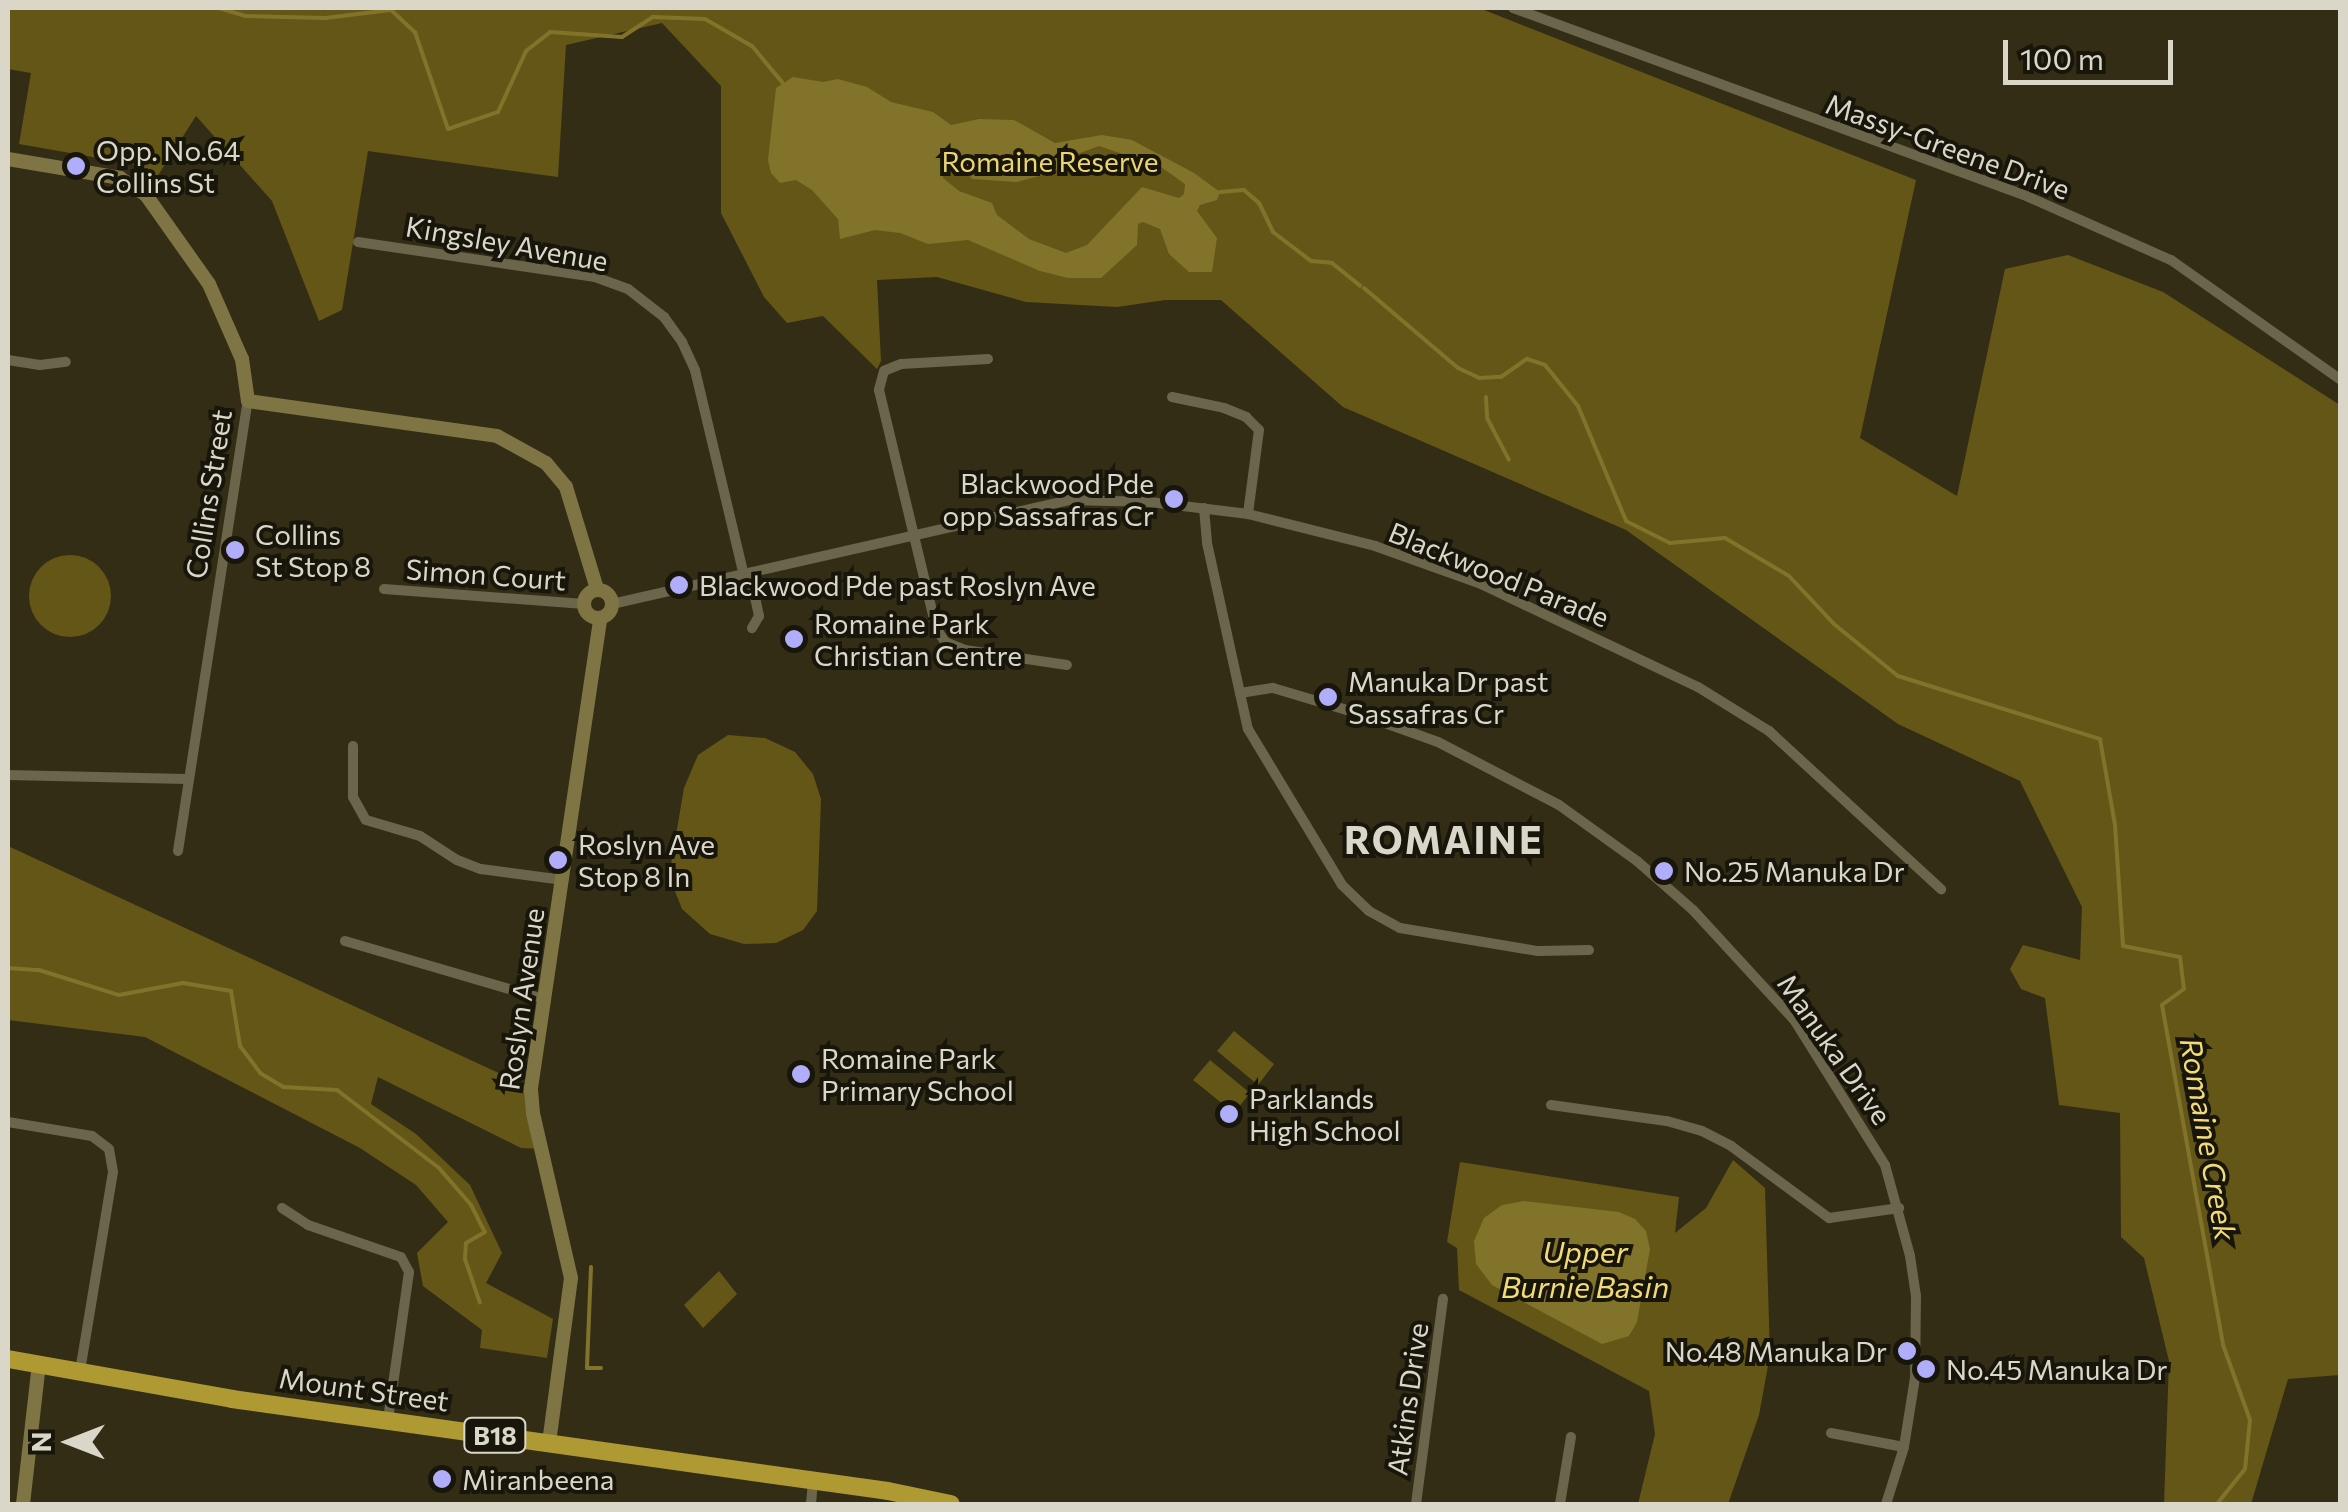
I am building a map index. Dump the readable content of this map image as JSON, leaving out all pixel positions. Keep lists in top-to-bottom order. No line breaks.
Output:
{"streets":{"highway":["Mount Street","B18"],"street":["Massy-Greene Drive","Kingsley Avenue","Collins Street","Simon Court","Blackwood Parade","Roslyn Avenue","Manuka Drive","Atkins Drive"]},"crossings":[["Kingsley Avenue","Blackwood Parade"],["Simon Court","Blackwood Parade"],["Simon Court","Roslyn Avenue"],["Blackwood Parade","Roslyn Avenue"],["Roslyn Avenue","Mount Street"]],"districts":["ROMAINE"],"water":["Romaine Creek","Upper Burnie Basin"],"parks":["Romaine Reserve"],"places":["Opp. No.64 Collins St","Blackwood Pde opp Sassafras Cr","Collins St Stop 8","Blackwood Pde past Roslyn Ave","Romaine Park Christian Centre","Manuka Dr past Sassafras Cr","Roslyn Ave Stop 8 In","No.25 Manuka Dr","Romaine Park Primary School","Parklands High School","No.48 Manuka Dr","No.45 Manuka Dr","Miranbeena"],"scale_bar":"100 m","north":"left"}
